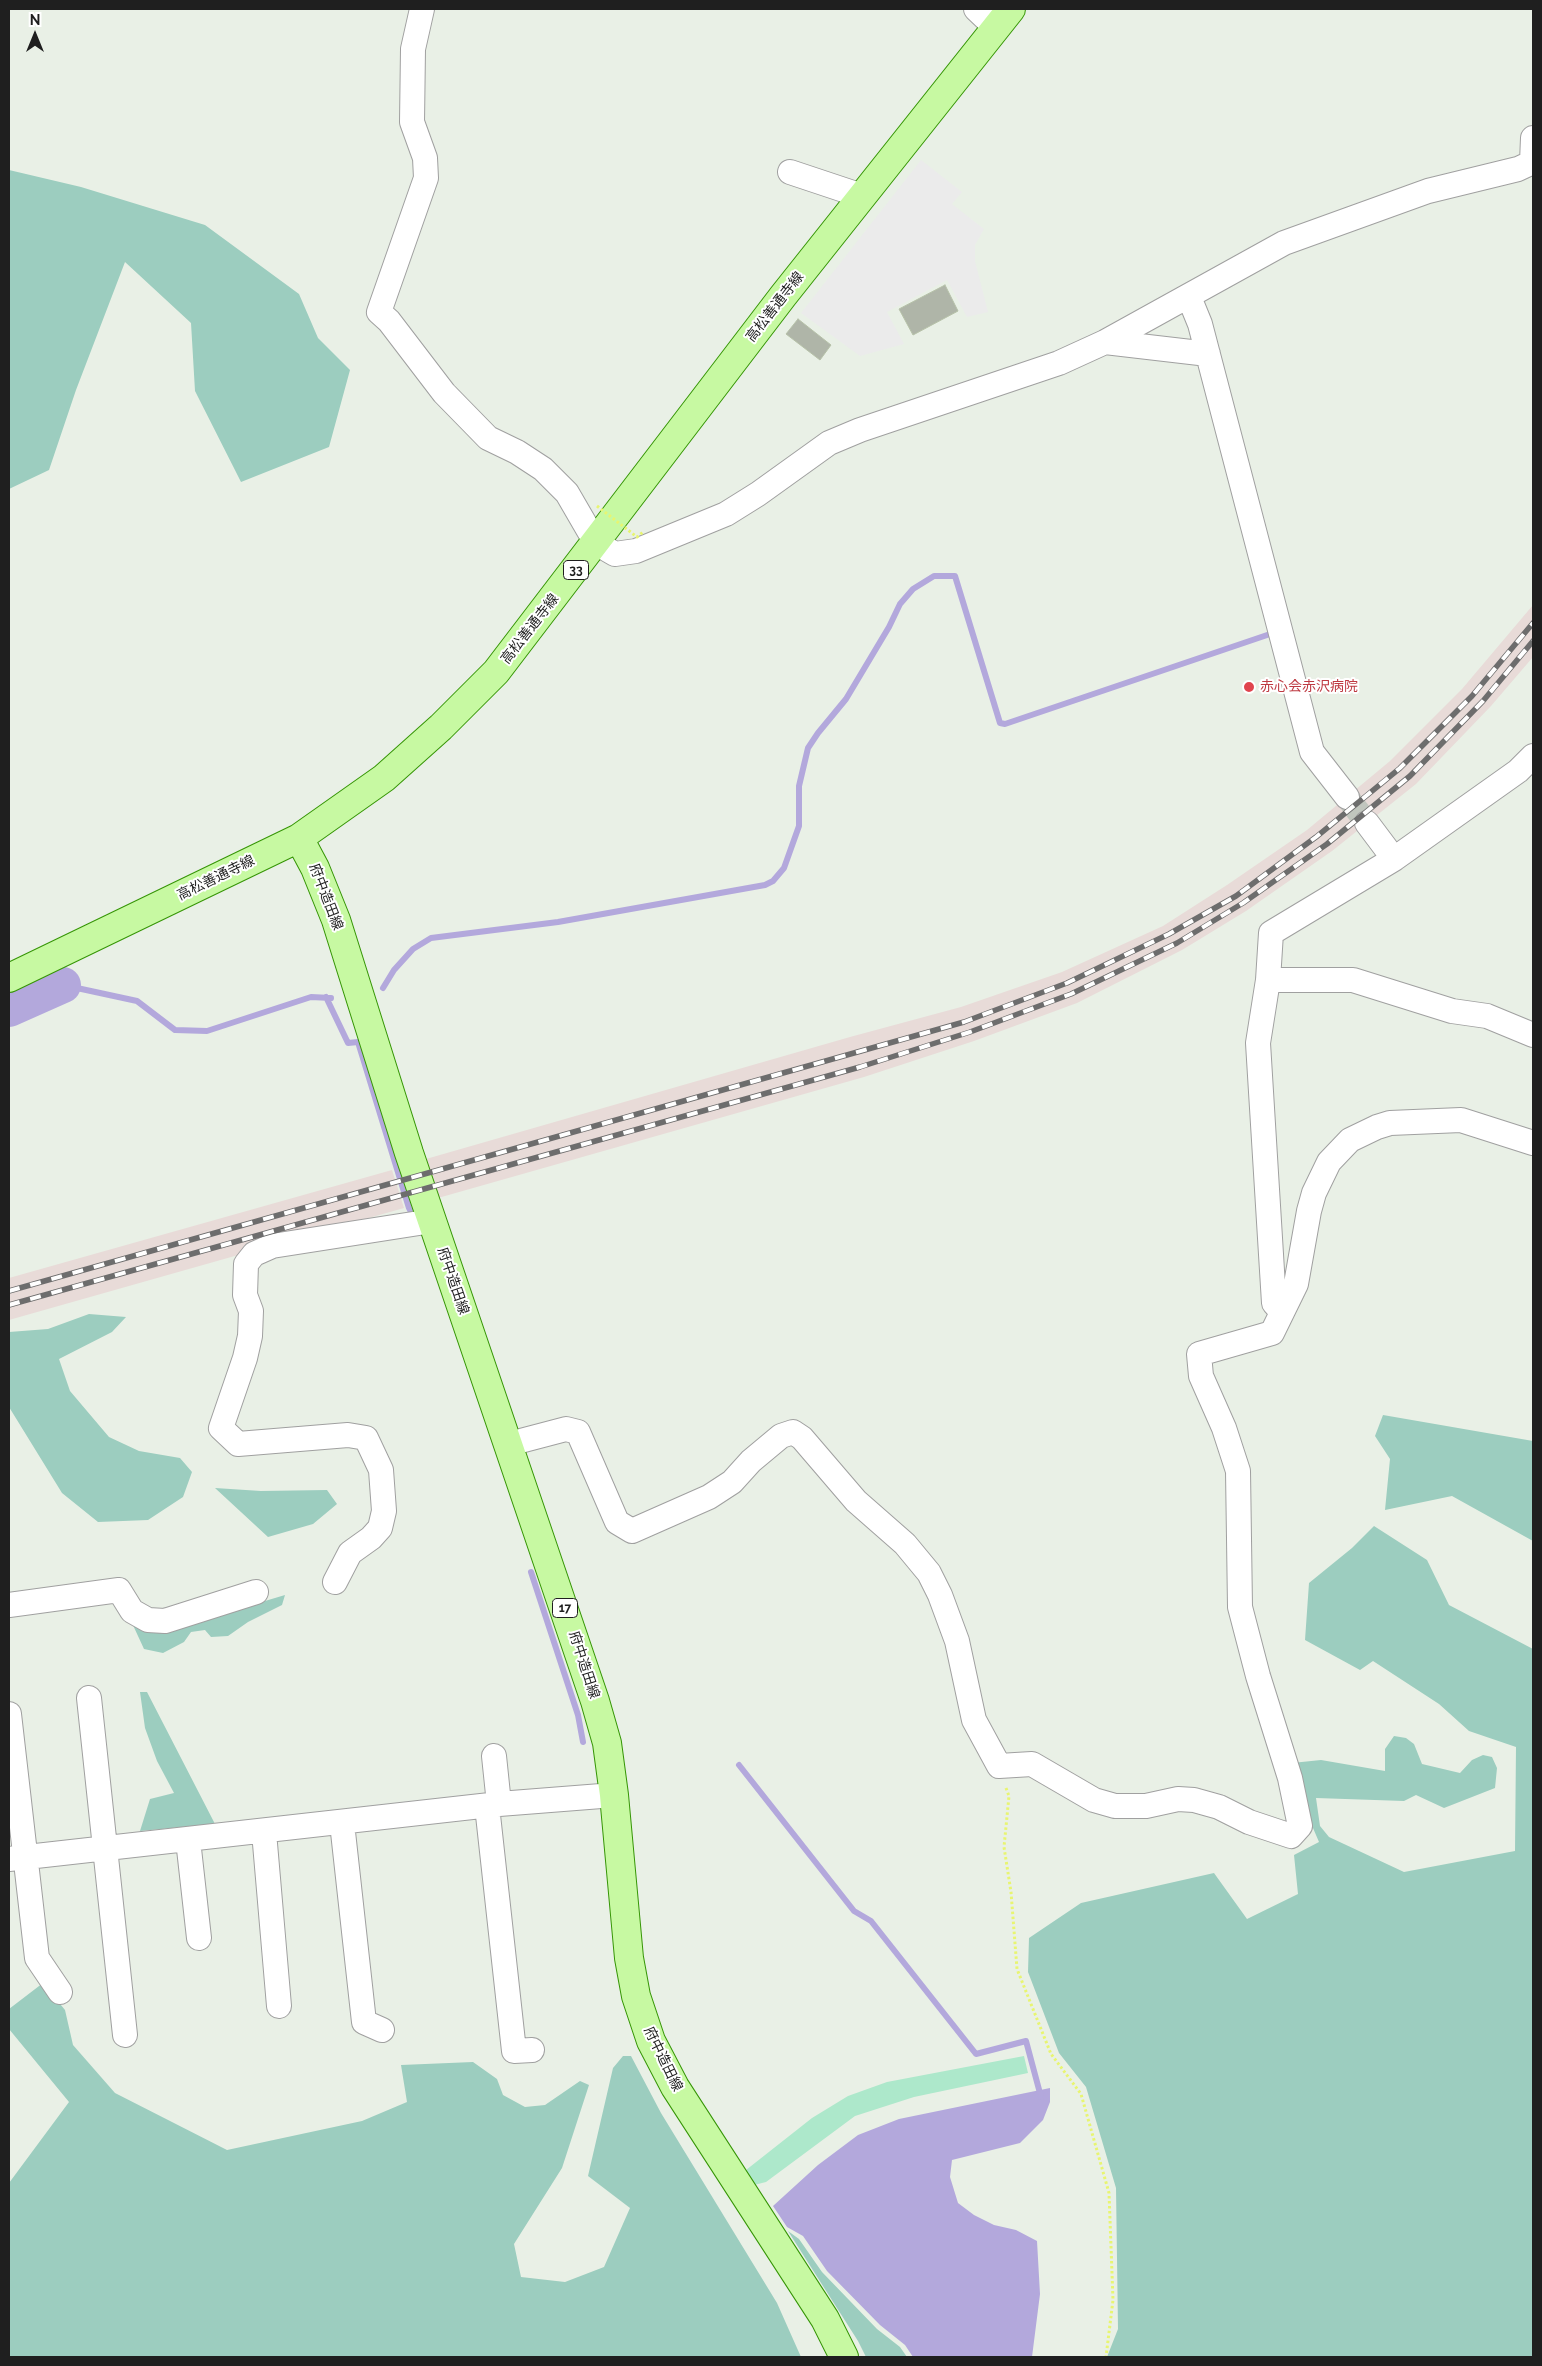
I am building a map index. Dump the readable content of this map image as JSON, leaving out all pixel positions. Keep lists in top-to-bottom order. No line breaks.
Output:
{"streets":{"main road":["高松善通寺線","33","府中造田線","17"]},"crossings":[["高松善通寺線","府中造田線"]],"places":["赤心会赤沢病院"],"north":"top"}
